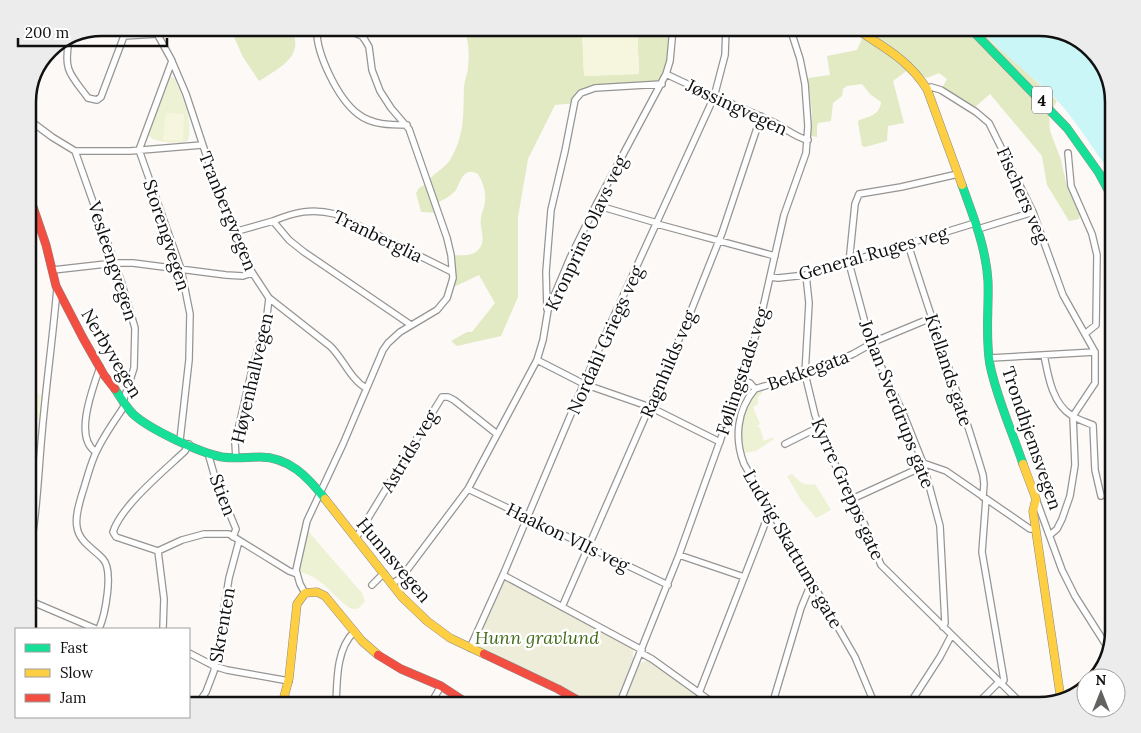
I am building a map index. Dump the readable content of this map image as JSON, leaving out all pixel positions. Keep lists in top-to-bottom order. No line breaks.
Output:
{"streets":{"main road":["4","Nerbyvegen","Trondhjemsvegen","Hunnsvegen"],"street":["Jøssingvegen","Fischers veg","Tranbergvegen","Kronprins Olavs veg","Storengvegen","Tranberglia","General Ruges veg","Vesleengvegen","Nordahl Griegs veg","Ragnhilds veg","Bekkegata","Kiellands gate","Føllingstads veg","Høyenhallvegen","Johan Sverdrups gate","Astrids veg","Kyrre Grepps gate","Stien","Haakon VIIs veg","Ludvig Skattums gate","Skrenten"]},"crossings":[["Jøssingvegen","Kronprins Olavs veg"],["Jøssingvegen","Nordahl Griegs veg"],["Jøssingvegen","Ragnhilds veg"],["Jøssingvegen","Føllingstads veg"],["Fischers veg","General Ruges veg"],["Fischers veg","Trondhjemsvegen"],["Tranbergvegen","Tranberglia"],["Tranbergvegen","Høyenhallvegen"],["Kronprins Olavs veg","Astrids veg"],["Kronprins Olavs veg","Haakon VIIs veg"],["Kronprins Olavs veg","Hunnsvegen"],["Storengvegen","Nerbyvegen"],["General Ruges veg","Kiellands gate"],["General Ruges veg","Føllingstads veg"],["General Ruges veg","Johan Sverdrups gate"],["General Ruges veg","Trondhjemsvegen"],["General Ruges veg","Kyrre Grepps gate"],["Vesleengvegen","Nerbyvegen"],["Nordahl Griegs veg","Haakon VIIs veg"],["Nordahl Griegs veg","Hunnsvegen"],["Nerbyvegen","Høyenhallvegen"],["Nerbyvegen","Stien"],["Nerbyvegen","Hunnsvegen"],["Ragnhilds veg","Haakon VIIs veg"],["Bekkegata","Kiellands gate"],["Bekkegata","Føllingstads veg"],["Bekkegata","Johan Sverdrups gate"],["Bekkegata","Kyrre Grepps gate"],["Bekkegata","Ludvig Skattums gate"],["Kiellands gate","Kyrre Grepps gate"],["Føllingstads veg","Haakon VIIs veg"],["Johan Sverdrups gate","Trondhjemsvegen"],["Johan Sverdrups gate","Kyrre Grepps gate"],["Astrids veg","Hunnsvegen"]],"parks":["Hunn gravlund"],"legend":["Fast","Slow","Jam"],"scale_bar":"200 m","north":"top"}
